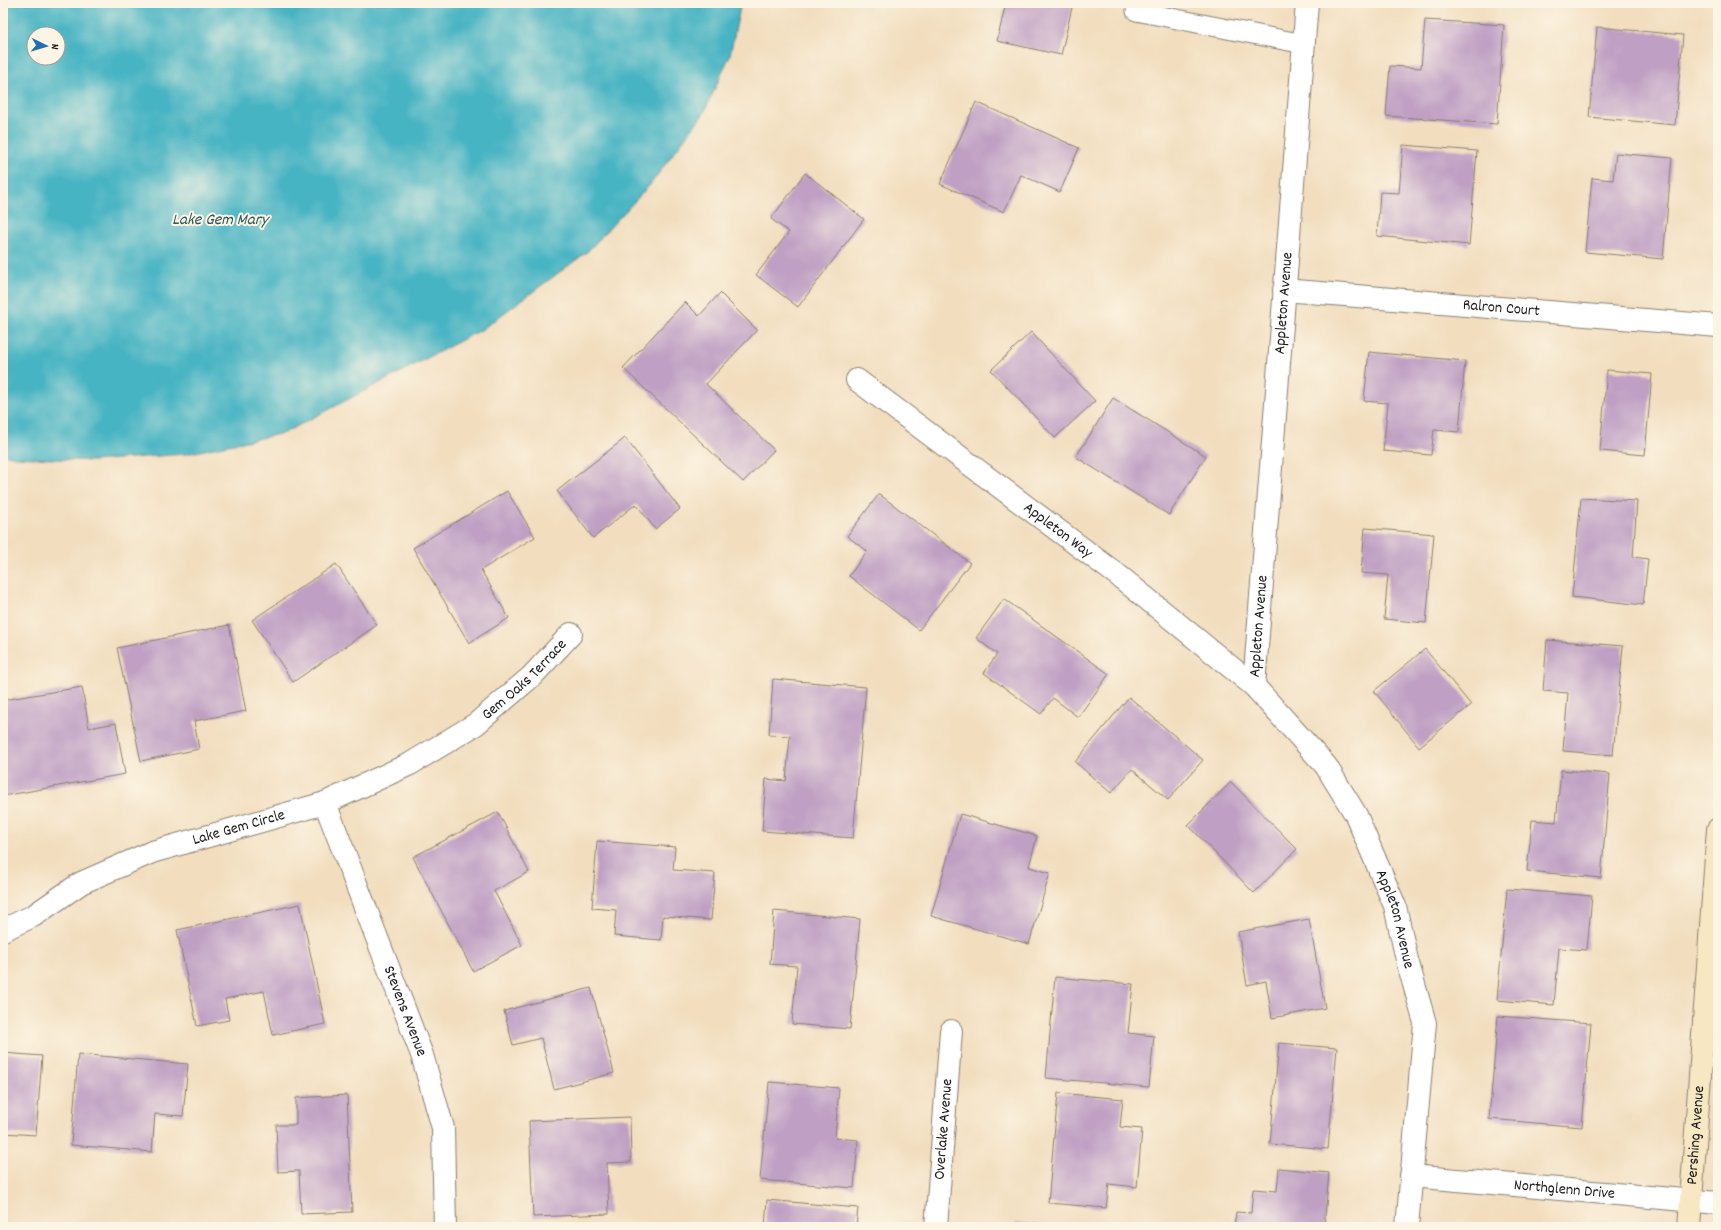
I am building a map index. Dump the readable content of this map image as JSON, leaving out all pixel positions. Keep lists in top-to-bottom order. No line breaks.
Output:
{"streets":{"street":["Appleton Avenue","Ralron Court","Appleton Way","Gem Oaks Terrace","Lake Gem Circle","Stevens Avenue","Overlake Avenue","Pershing Avenue","Northglenn Drive"]},"crossings":[["Appleton Avenue","Ralron Court"],["Appleton Avenue","Appleton Way"],["Appleton Avenue","Northglenn Drive"],["Gem Oaks Terrace","Lake Gem Circle"],["Lake Gem Circle","Stevens Avenue"],["Pershing Avenue","Northglenn Drive"]],"water":["Lake Gem Mary"],"north":"right"}
